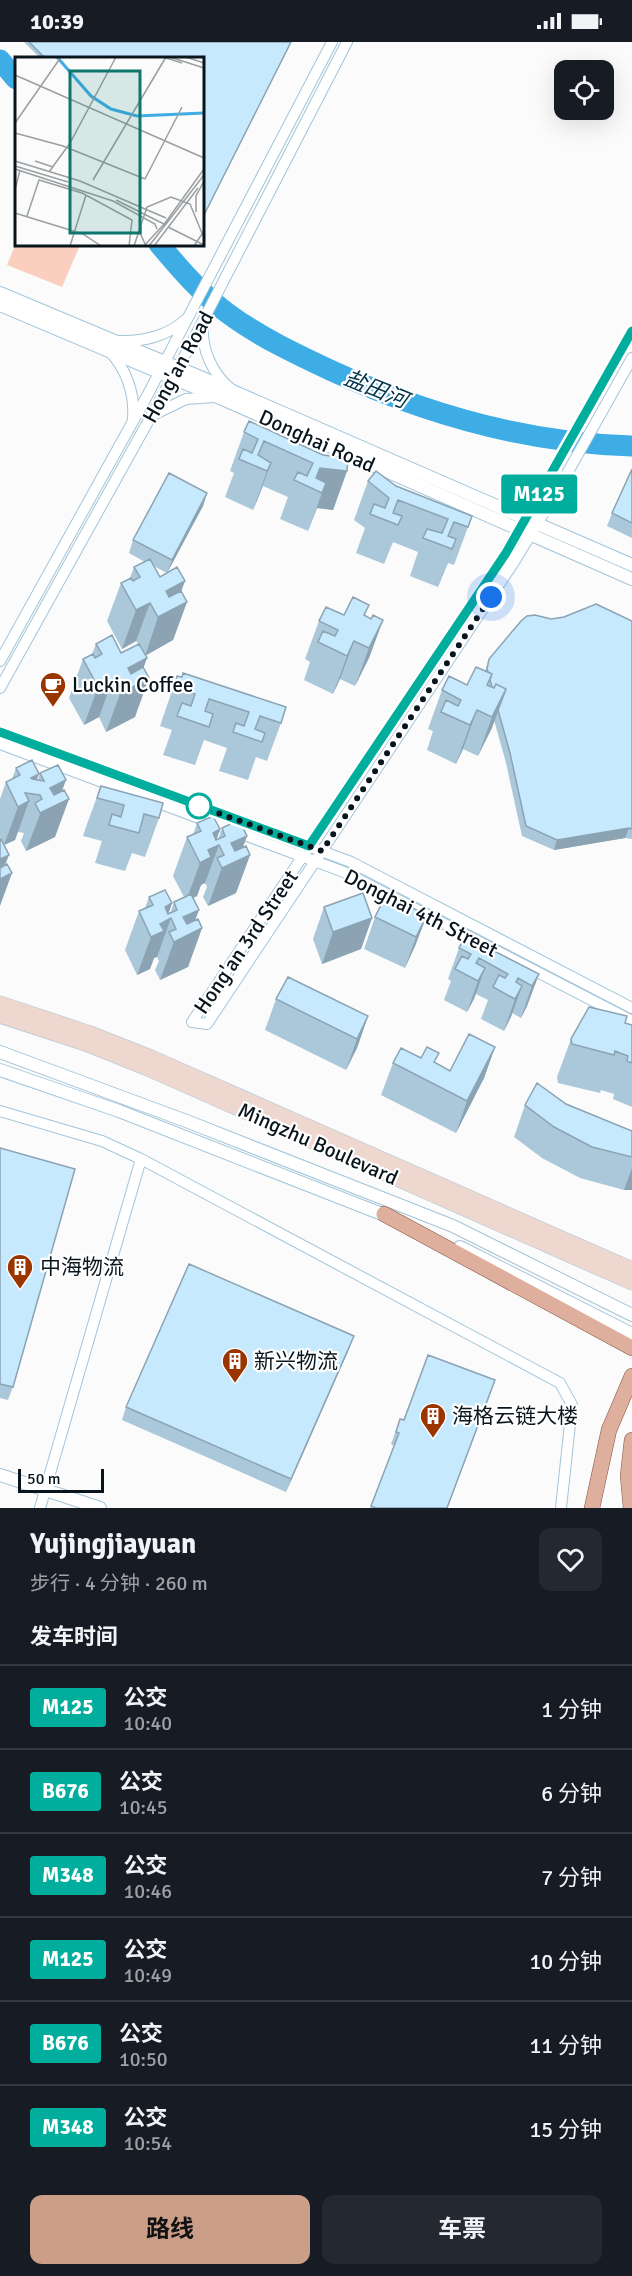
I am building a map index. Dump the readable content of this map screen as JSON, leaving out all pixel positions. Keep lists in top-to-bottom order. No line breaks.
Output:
{"streets":{"main road":["Mingzhu Boulevard"],"street":["Hong'an Road","Donghai Road","Donghai 4th Street","Hong'an 3rd Street"]},"crossings":[["Hong'an Road","Donghai Road"],["Donghai Road","Hong'an 3rd Street"],["Donghai 4th Street","Hong'an 3rd Street"]],"water":["盐田河"],"places":{"cafe":["Luckin Coffee"],"building":["中海物流","新兴物流","海格云链大楼"]},"lines":["bus line M125"],"scale_bar":"50 m","page":{"status":"10:39","on_map":"M125","scale":"50 m","heading":[["Yujingjiayuan","步行 · 4 分钟 · 260 m"],"发车时间"],"list":[{"mark":"M125","name":"公交","note":"10:40","value":"1 分钟"},{"mark":"B676","name":"公交","note":"10:45","value":"6 分钟"},{"mark":"M348","name":"公交","note":"10:46","value":"7 分钟"},{"mark":"M125","name":"公交","note":"10:49","value":"10 分钟"},{"mark":"B676","name":"公交","note":"10:50","value":"11 分钟"},{"mark":"M348","name":"公交","note":"10:54","value":"15 分钟"}],"buttons":["路线","车票"]}}
